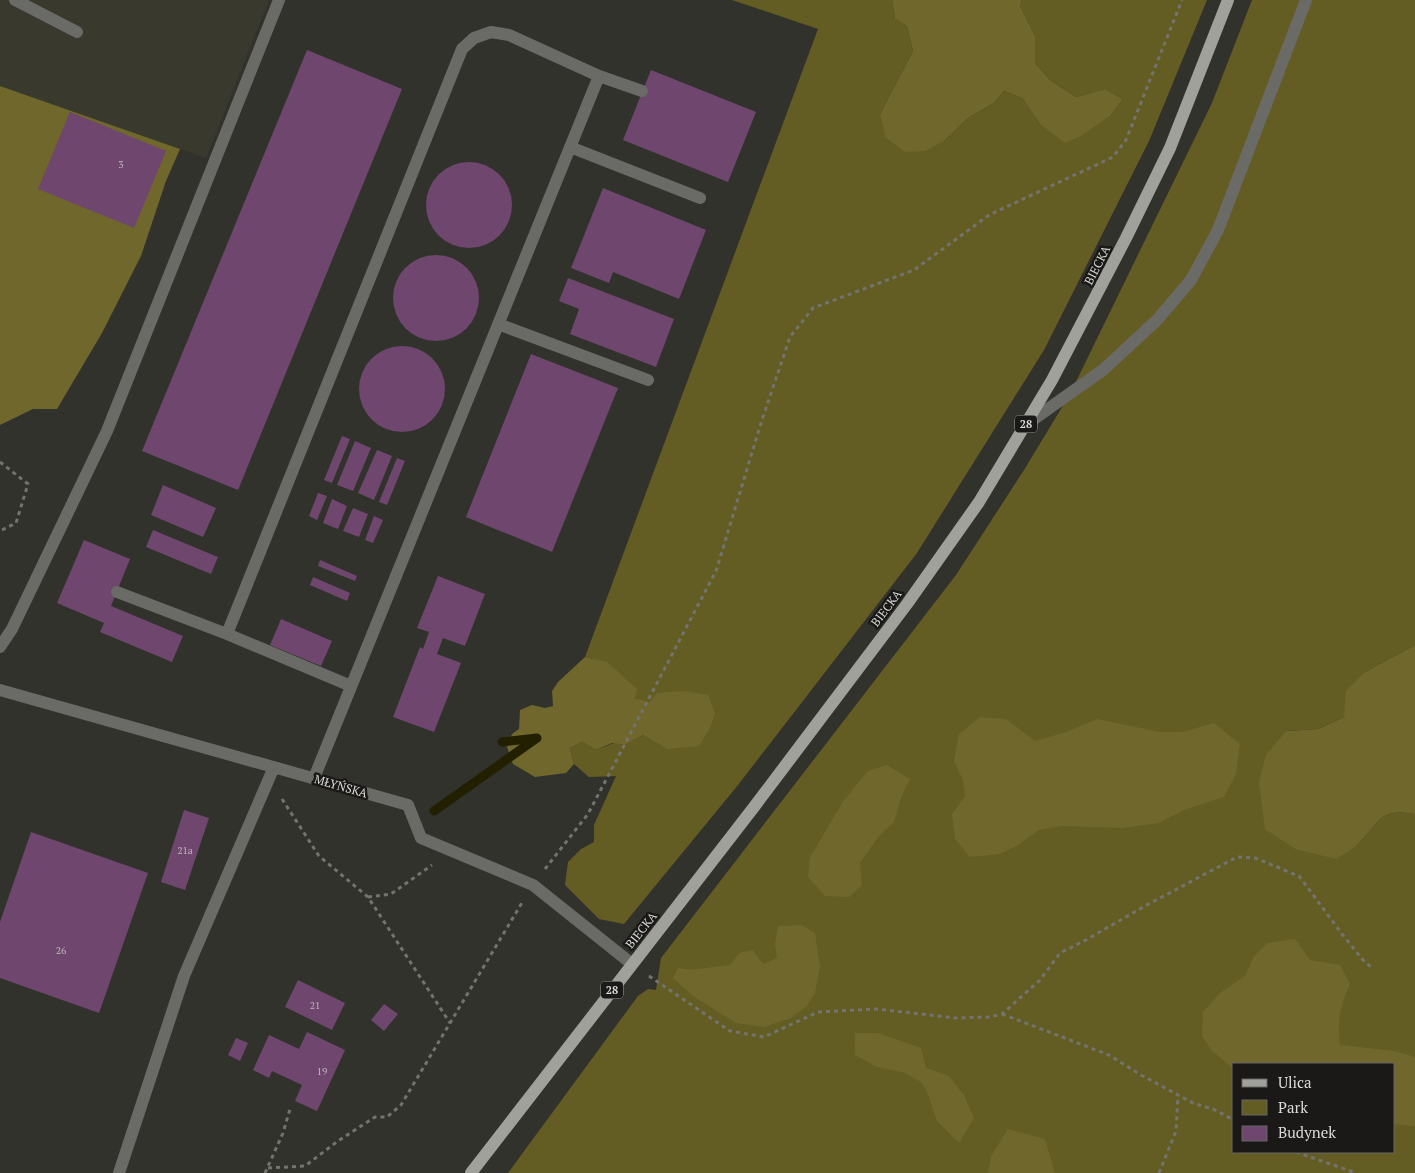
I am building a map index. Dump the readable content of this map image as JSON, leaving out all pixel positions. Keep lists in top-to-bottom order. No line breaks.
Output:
{"streets":{"main road":["BIECKA","28"],"street":["MŁYŃSKA"]},"crossings":[["BIECKA","MŁYŃSKA"]],"house_numbers":["3","21a","26","21","19"],"legend":["Ulica","Park","Budynek"]}
